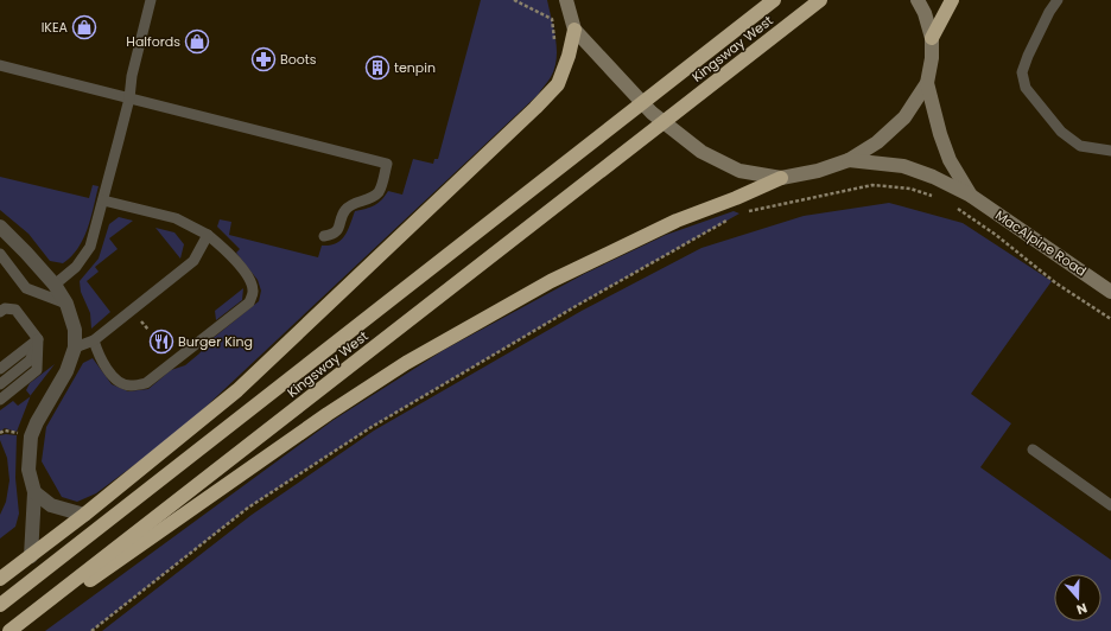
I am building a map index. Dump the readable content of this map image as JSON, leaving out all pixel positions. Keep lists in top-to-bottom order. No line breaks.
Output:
{"streets":{"highway":["Kingsway West"],"main road":["MacAlpine Road"]},"places":{"shop":["IKEA","Halfords"],"pharmacy":["Boots"],"building":["tenpin"],"restaurant":["Burger King"]},"north":"bottom"}
